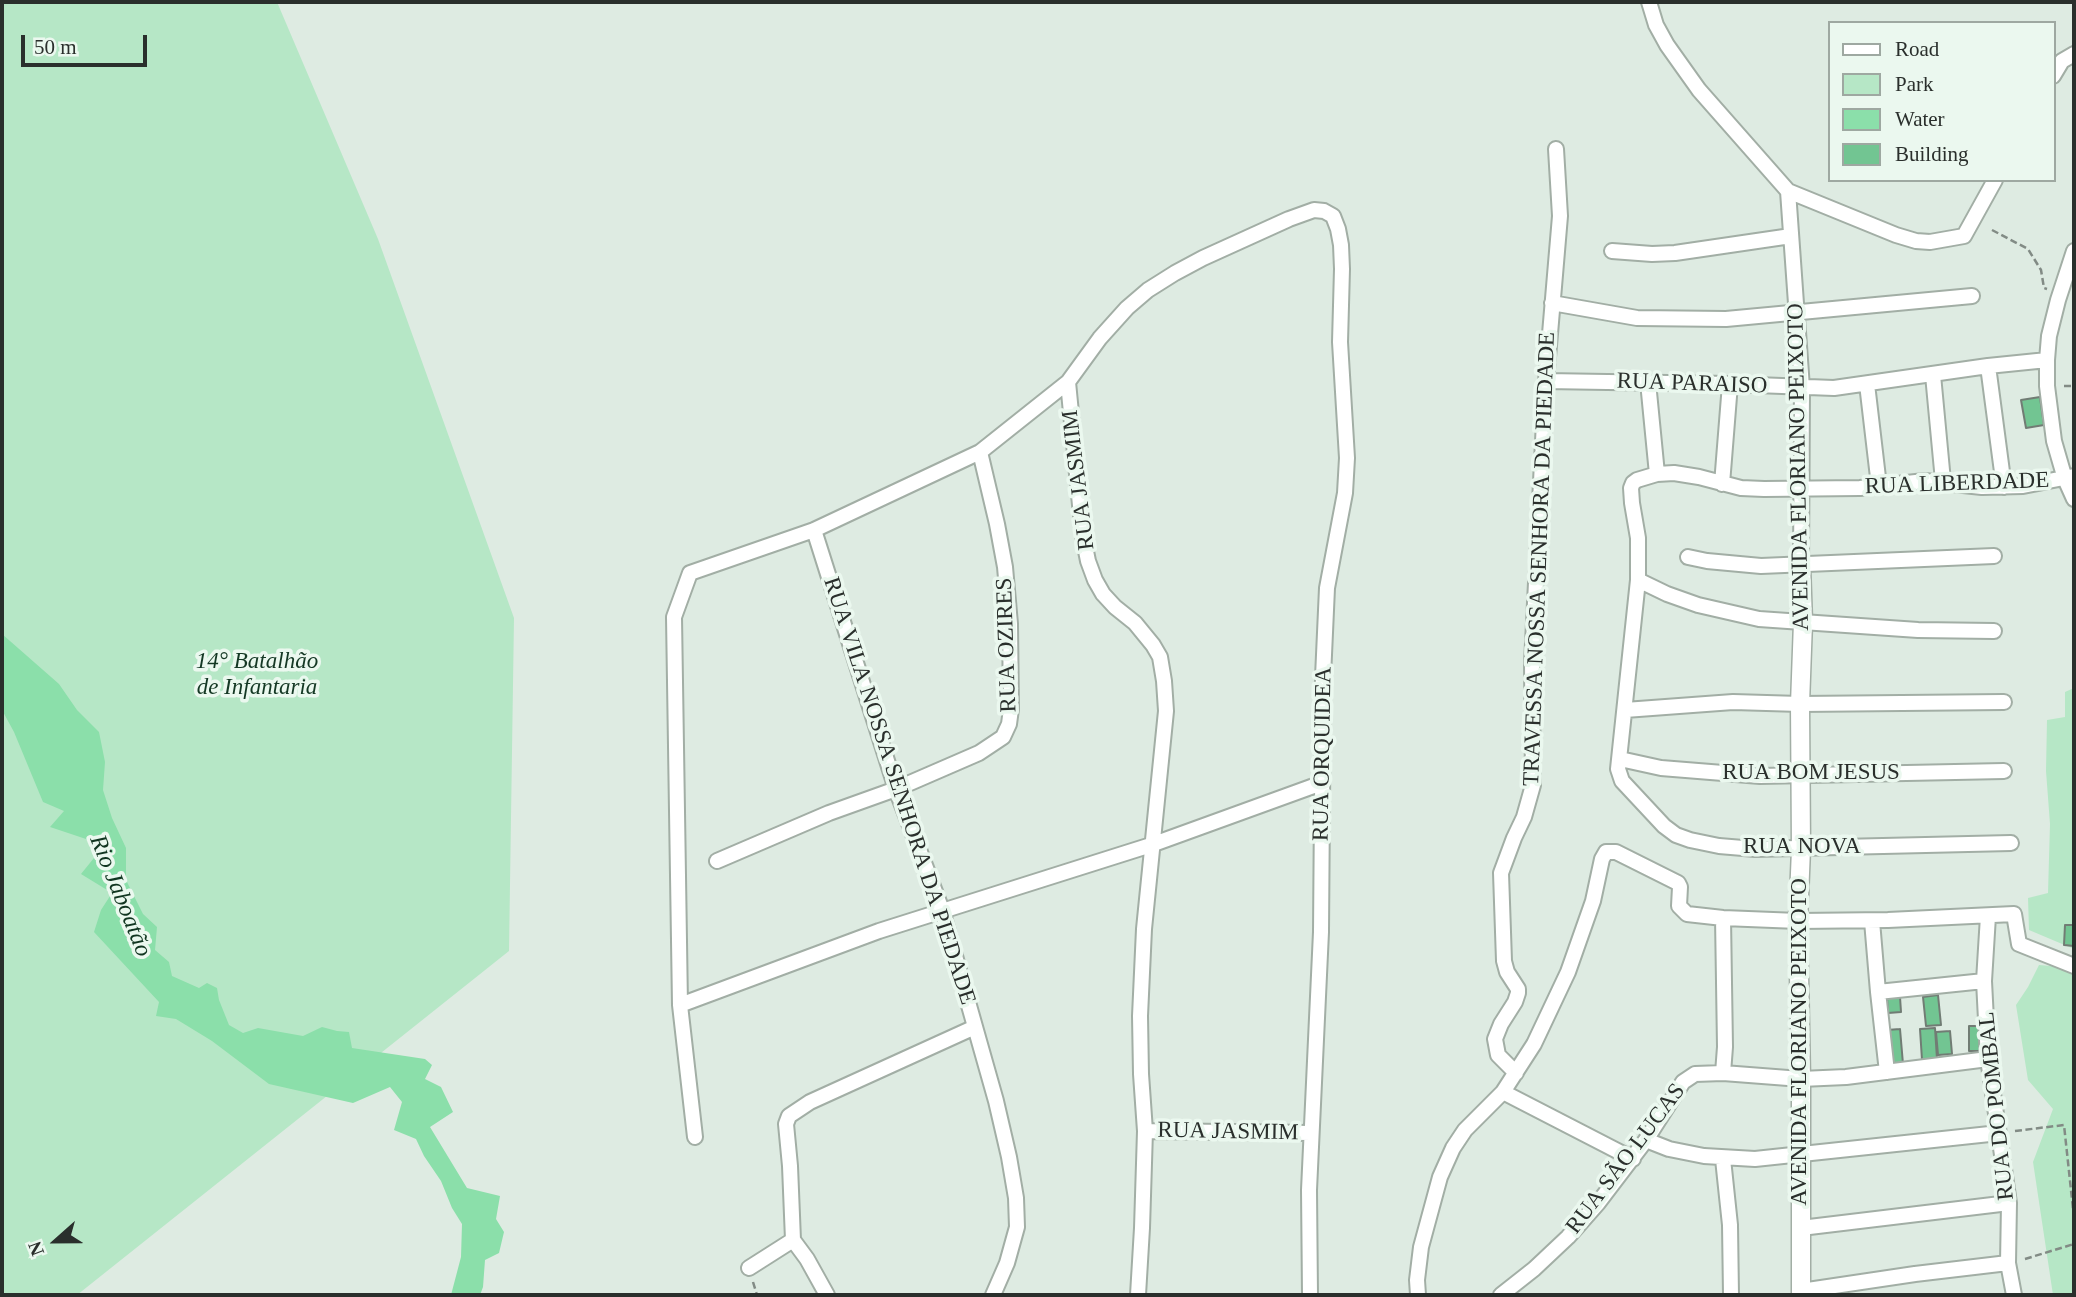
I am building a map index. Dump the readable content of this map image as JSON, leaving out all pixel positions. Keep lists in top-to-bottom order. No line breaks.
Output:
{"streets":{"street":["RUA PARAISO","AVENIDA FLORIANO PEIXOTO","RUA JASMIM","RUA LIBERDADE","TRAVESSA NOSSA SENHORA DA PIEDADE","RUA OZIRES","RUA ORQUIDEA","RUA BOM JESUS","RUA VILA NOSSA SENHORA DA PIEDADE","RUA NOVA","RUA DO POMBAL","RUA SÃO LUCAS"]},"crossings":[["RUA PARAISO","AVENIDA FLORIANO PEIXOTO"],["RUA PARAISO","TRAVESSA NOSSA SENHORA DA PIEDADE"],["AVENIDA FLORIANO PEIXOTO","RUA LIBERDADE"],["AVENIDA FLORIANO PEIXOTO","RUA BOM JESUS"],["AVENIDA FLORIANO PEIXOTO","RUA NOVA"],["RUA JASMIM","RUA ORQUIDEA"],["RUA OZIRES","RUA VILA NOSSA SENHORA DA PIEDADE"],["RUA BOM JESUS","RUA NOVA"]],"water":["Rio Jaboatão"],"parks":["14° Batalhão de Infantaria"],"legend":["Road","Park","Water","Building"],"scale_bar":"50 m","north":"left"}
